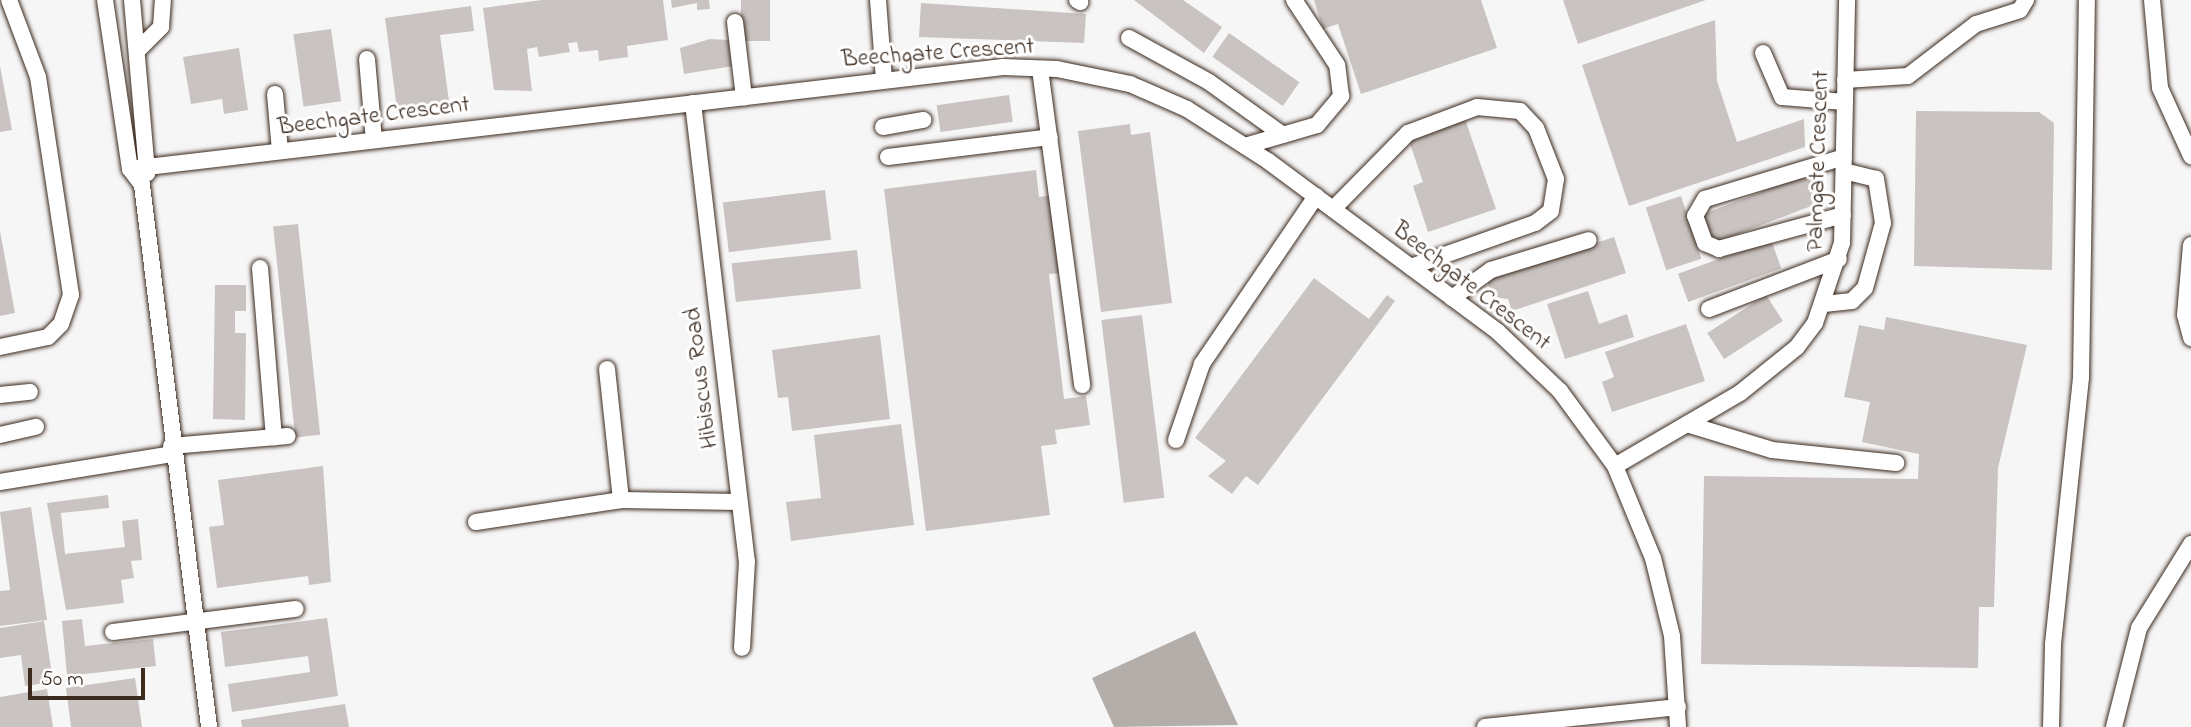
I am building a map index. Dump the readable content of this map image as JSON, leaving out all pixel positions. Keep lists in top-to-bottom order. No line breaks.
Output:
{"streets":{"street":["Beechgate Crescent","Palmgate Crescent","Hibiscus Road"]},"crossings":[["Beechgate Crescent","Palmgate Crescent"],["Beechgate Crescent","Hibiscus Road"]],"scale_bar":"50 m"}
